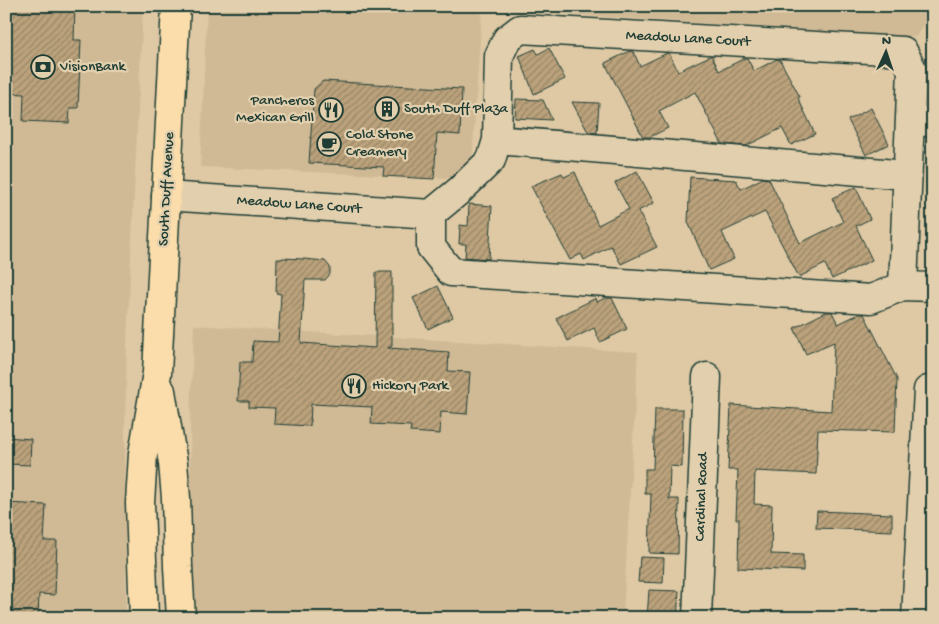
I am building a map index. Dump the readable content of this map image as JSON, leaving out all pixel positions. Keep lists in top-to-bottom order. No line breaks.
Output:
{"streets":{"main road":["South Duff Avenue"],"street":["Meadow Lane Court","Cardinal Road"]},"crossings":[["Meadow Lane Court","South Duff Avenue"]],"places":{"bank":["VisionBank"],"building":["South Duff Plaza"],"restaurant":["Pancheros Mexican Grill","Hickory Park"],"cafe":["Cold Stone Creamery"]},"north":"top"}
